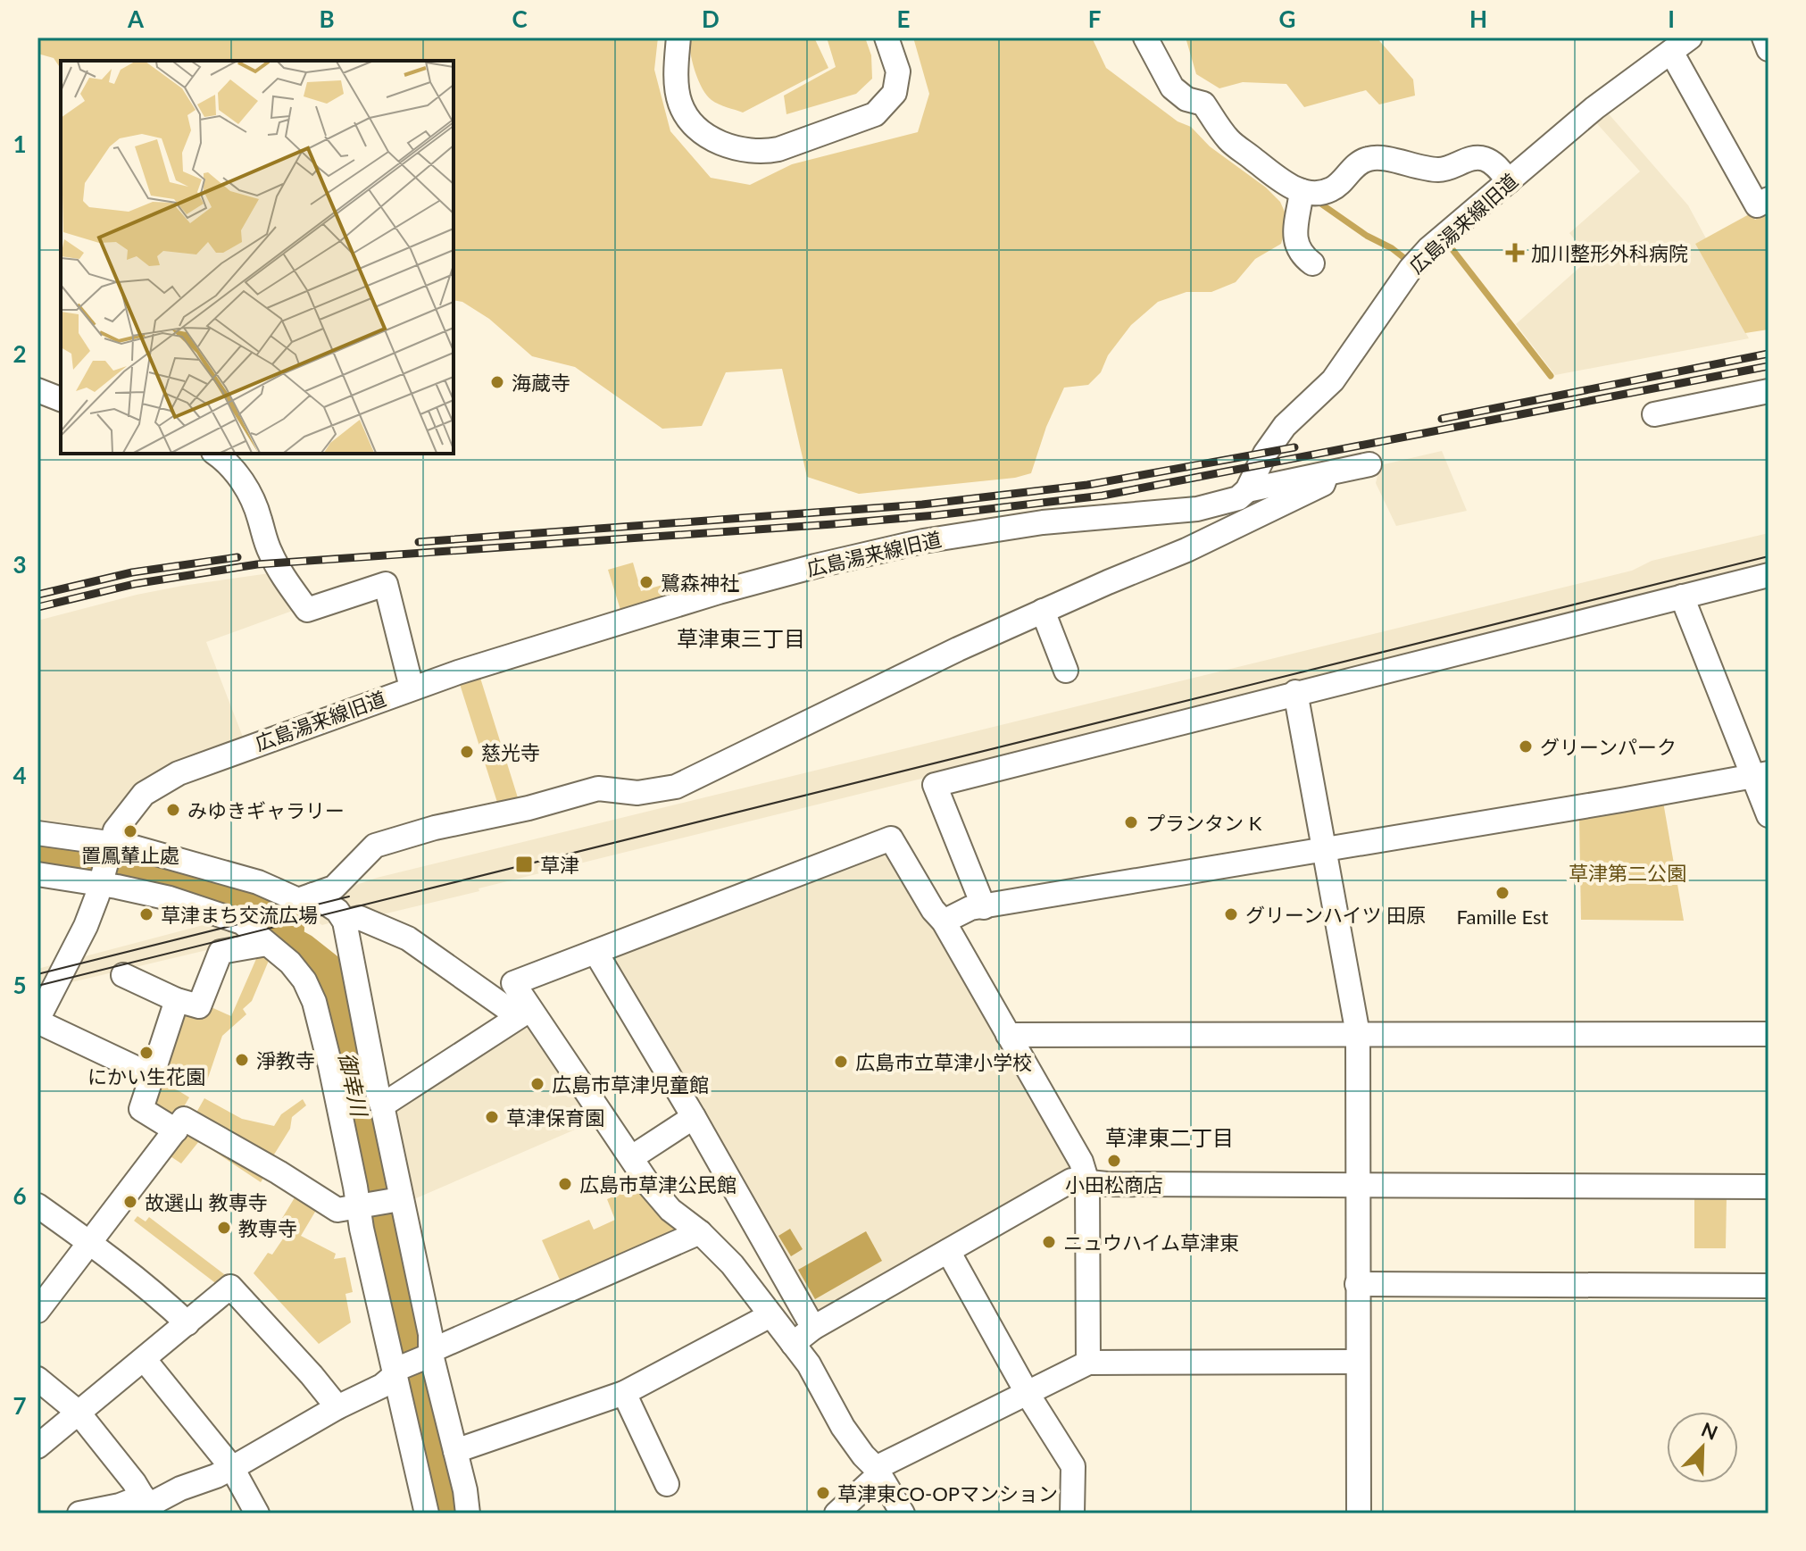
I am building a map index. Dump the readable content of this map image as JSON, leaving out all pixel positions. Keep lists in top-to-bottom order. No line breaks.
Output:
{"streets":{"street":["広島湯来線旧道"]},"districts":["草津東三丁目","草津東二丁目"],"water":["御幸川"],"parks":["草津第二公園"],"places":{"health":["加川整形外科病院"],"other":["海蔵寺","鷺森神社","グリーンパーク","慈光寺","みゆきギャラリー","プランタン K","置鳳輦止處","Famille Est","草津まち交流広場","グリーンハイツ 田原","にかい生花園","淨教寺","広島市立草津小学校","広島市草津児童館","草津保育園","小田松商店","広島市草津公民館","故選山 教専寺","教専寺","ニュウハイム草津東","草津東CO-OPマンション"],"transit":["草津"]},"north":"top right","grid":{"columns":["A","B","C","D","E","F","G","H","I"],"rows":["1","2","3","4","5","6","7"]}}
